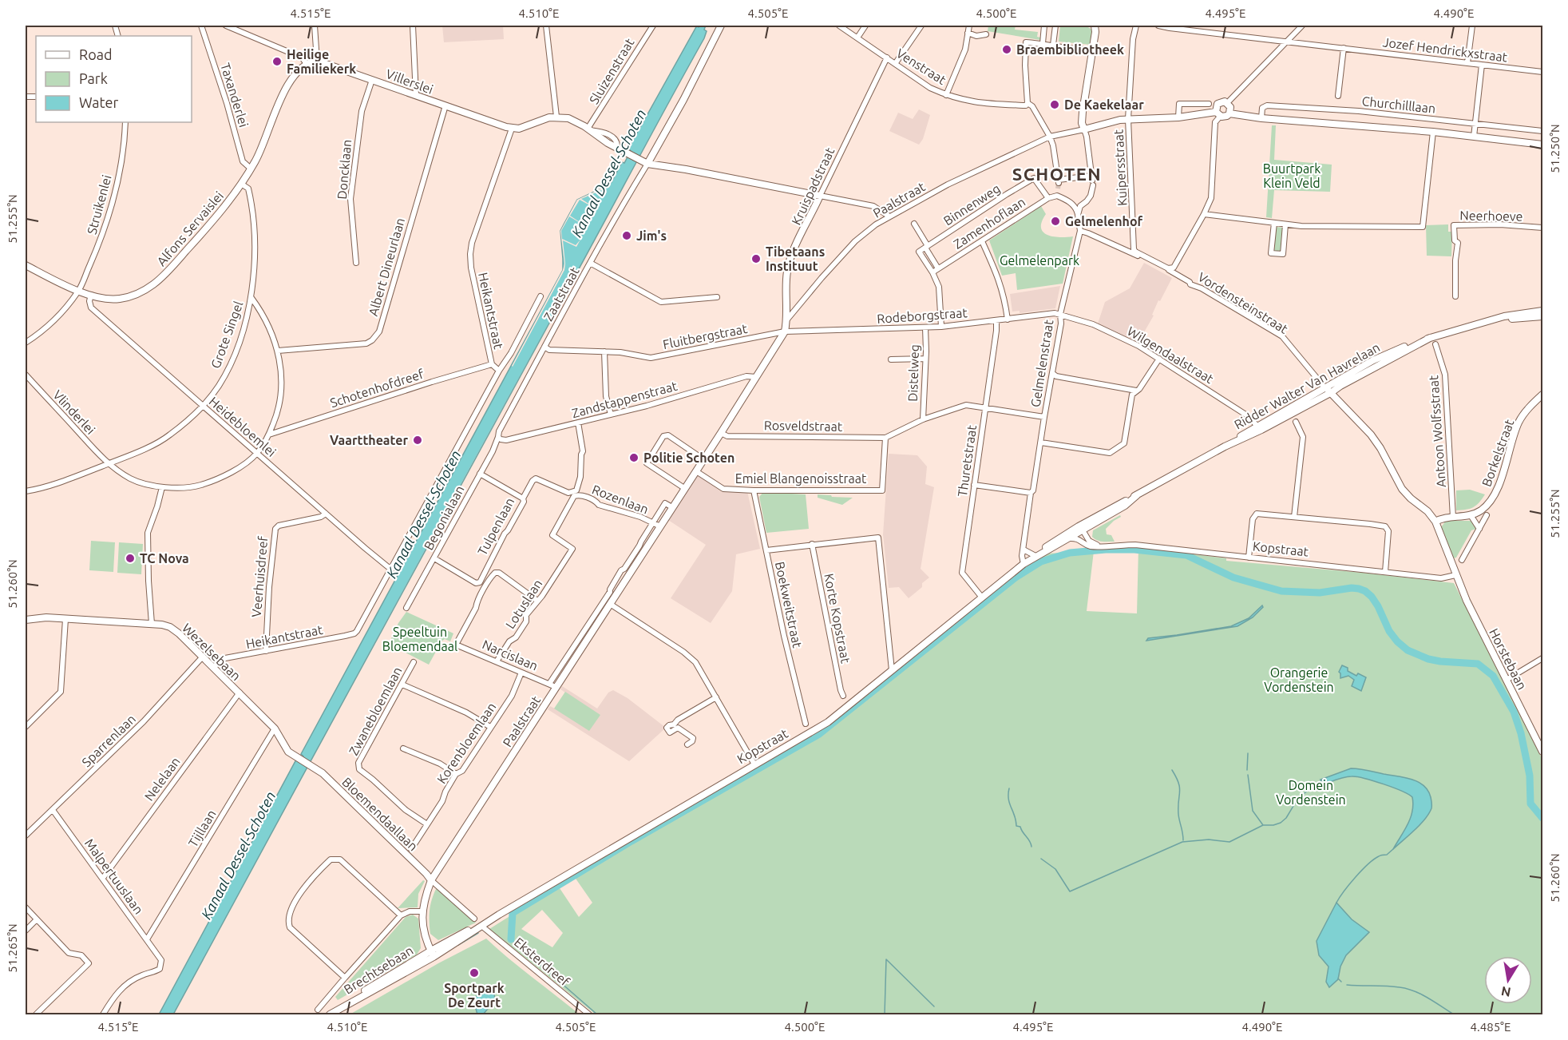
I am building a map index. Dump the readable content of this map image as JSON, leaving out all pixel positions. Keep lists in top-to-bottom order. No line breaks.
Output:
{"streets":{"main road":["Ridder Walter Van Havrelaan","Kopstraat","Brechtsebaan"],"street":["Jozef Hendrickxstraat","Venstraat","Sluizenstraat","Villerslei","Taxanderlei","Churchilllaan","Kuipersstraat","Doncklaan","Kruispadstraat","Paalstraat","Struikenlei","Binnenweg","Neerhoeve","Zamenhoflaan","Alfons Servaislei","Albert Dineurlaan","Zaatstraat","Vordensteinstraat","Heikantstraat","Rodeborgstraat","Grote Singel","Fluitbergstraat","Wilgendaalstraat","Gelmelenstraat","Distelweg","Schotenhofdreef","Zandstappenstraat","Vlinderlei","Rosveldstraat","Heidebloemlei","Antoon Wolfsstraat","Borkelstraat","Thuretstraat","Emiel Blangenoisstraat","Rozenlaan","Begonialaan","Tulpenlaan","Veerhuisdreef","Lotuslaan","Boekweitstraat","Korte Kopstraat","Wezelsebaan","Narcislaan","Horstebaan","Zwanebloemlaan","Sparrenlaan","Korenbloemlaan","Nelelaan","Bloemendaallaan","Tijllaan","Malpertuuslaan","Eksterdreef"]},"crossings":[["Venstraat","Kruispadstraat"],["Villerslei","Doncklaan"],["Villerslei","Albert Dineurlaan"],["Villerslei","Heikantstraat"],["Taxanderlei","Alfons Servaislei"],["Kruispadstraat","Paalstraat"],["Kruispadstraat","Rodeborgstraat"],["Kruispadstraat","Fluitbergstraat"],["Paalstraat","Rodeborgstraat"],["Paalstraat","Fluitbergstraat"],["Paalstraat","Zandstappenstraat"],["Paalstraat","Rosveldstraat"],["Paalstraat","Emiel Blangenoisstraat"],["Paalstraat","Rozenlaan"],["Paalstraat","Kopstraat"],["Paalstraat","Narcislaan"],["Paalstraat","Bloemendaallaan"],["Paalstraat","Brechtsebaan"],["Struikenlei","Alfons Servaislei"],["Binnenweg","Zamenhoflaan"],["Alfons Servaislei","Grote Singel"],["Alfons Servaislei","Heidebloemlei"],["Zaatstraat","Fluitbergstraat"],["Zaatstraat","Zandstappenstraat"],["Zaatstraat","Begonialaan"],["Vordensteinstraat","Gelmelenstraat"],["Vordensteinstraat","Ridder Walter Van Havrelaan"],["Vordensteinstraat","Borkelstraat"],["Vordensteinstraat","Kopstraat"],["Vordensteinstraat","Horstebaan"],["Heikantstraat","Schotenhofdreef"],["Heikantstraat","Heidebloemlei"],["Heikantstraat","Veerhuisdreef"],["Heikantstraat","Wezelsebaan"],["Rodeborgstraat","Fluitbergstraat"],["Rodeborgstraat","Wilgendaalstraat"],["Rodeborgstraat","Gelmelenstraat"],["Rodeborgstraat","Distelweg"],["Rodeborgstraat","Thuretstraat"],["Grote Singel","Vlinderlei"],["Grote Singel","Heidebloemlei"],["Wilgendaalstraat","Gelmelenstraat"],["Wilgendaalstraat","Ridder Walter Van Havrelaan"],["Gelmelenstraat","Kopstraat"],["Ridder Walter Van Havrelaan","Kopstraat"],["Zandstappenstraat","Rozenlaan"],["Zandstappenstraat","Begonialaan"],["Vlinderlei","Heidebloemlei"],["Rosveldstraat","Emiel Blangenoisstraat"],["Heidebloemlei","Veerhuisdreef"],["Antoon Wolfsstraat","Borkelstraat"],["Thuretstraat","Kopstraat"],["Emiel Blangenoisstraat","Boekweitstraat"],["Rozenlaan","Tulpenlaan"],["Rozenlaan","Lotuslaan"],["Begonialaan","Tulpenlaan"],["Tulpenlaan","Lotuslaan"],["Tulpenlaan","Narcislaan"],["Kopstraat","Horstebaan"],["Kopstraat","Eksterdreef"],["Kopstraat","Brechtsebaan"],["Lotuslaan","Narcislaan"],["Wezelsebaan","Sparrenlaan"],["Wezelsebaan","Nelelaan"],["Wezelsebaan","Bloemendaallaan"],["Wezelsebaan","Tijllaan"],["Narcislaan","Korenbloemlaan"],["Zwanebloemlaan","Korenbloemlaan"],["Sparrenlaan","Malpertuuslaan"],["Nelelaan","Malpertuuslaan"],["Tijllaan","Malpertuuslaan"]],"districts":["SCHOTEN"],"water":["Kanaal Dessel-Schoten"],"parks":["Buurtpark Klein Veld","Gelmelenpark","Speeltuin Bloemendaal","Orangerie Vordenstein","Domein Vordenstein"],"places":["Braembibliotheek","Heilige Familiekerk","De Kaekelaar","Gelmelenhof","Jim's","Tibetaans Instituut","Vaarttheater","Politie Schoten","TC Nova","Sportpark De Zeurt"],"legend":["Road","Park","Water"],"north":"bottom","coordinates":["4.515°E","4.510°E","4.505°E","4.500°E","4.495°E","4.490°E","51.250°N","51.255°N","51.260°N","51.265°N","4.485°E"]}
